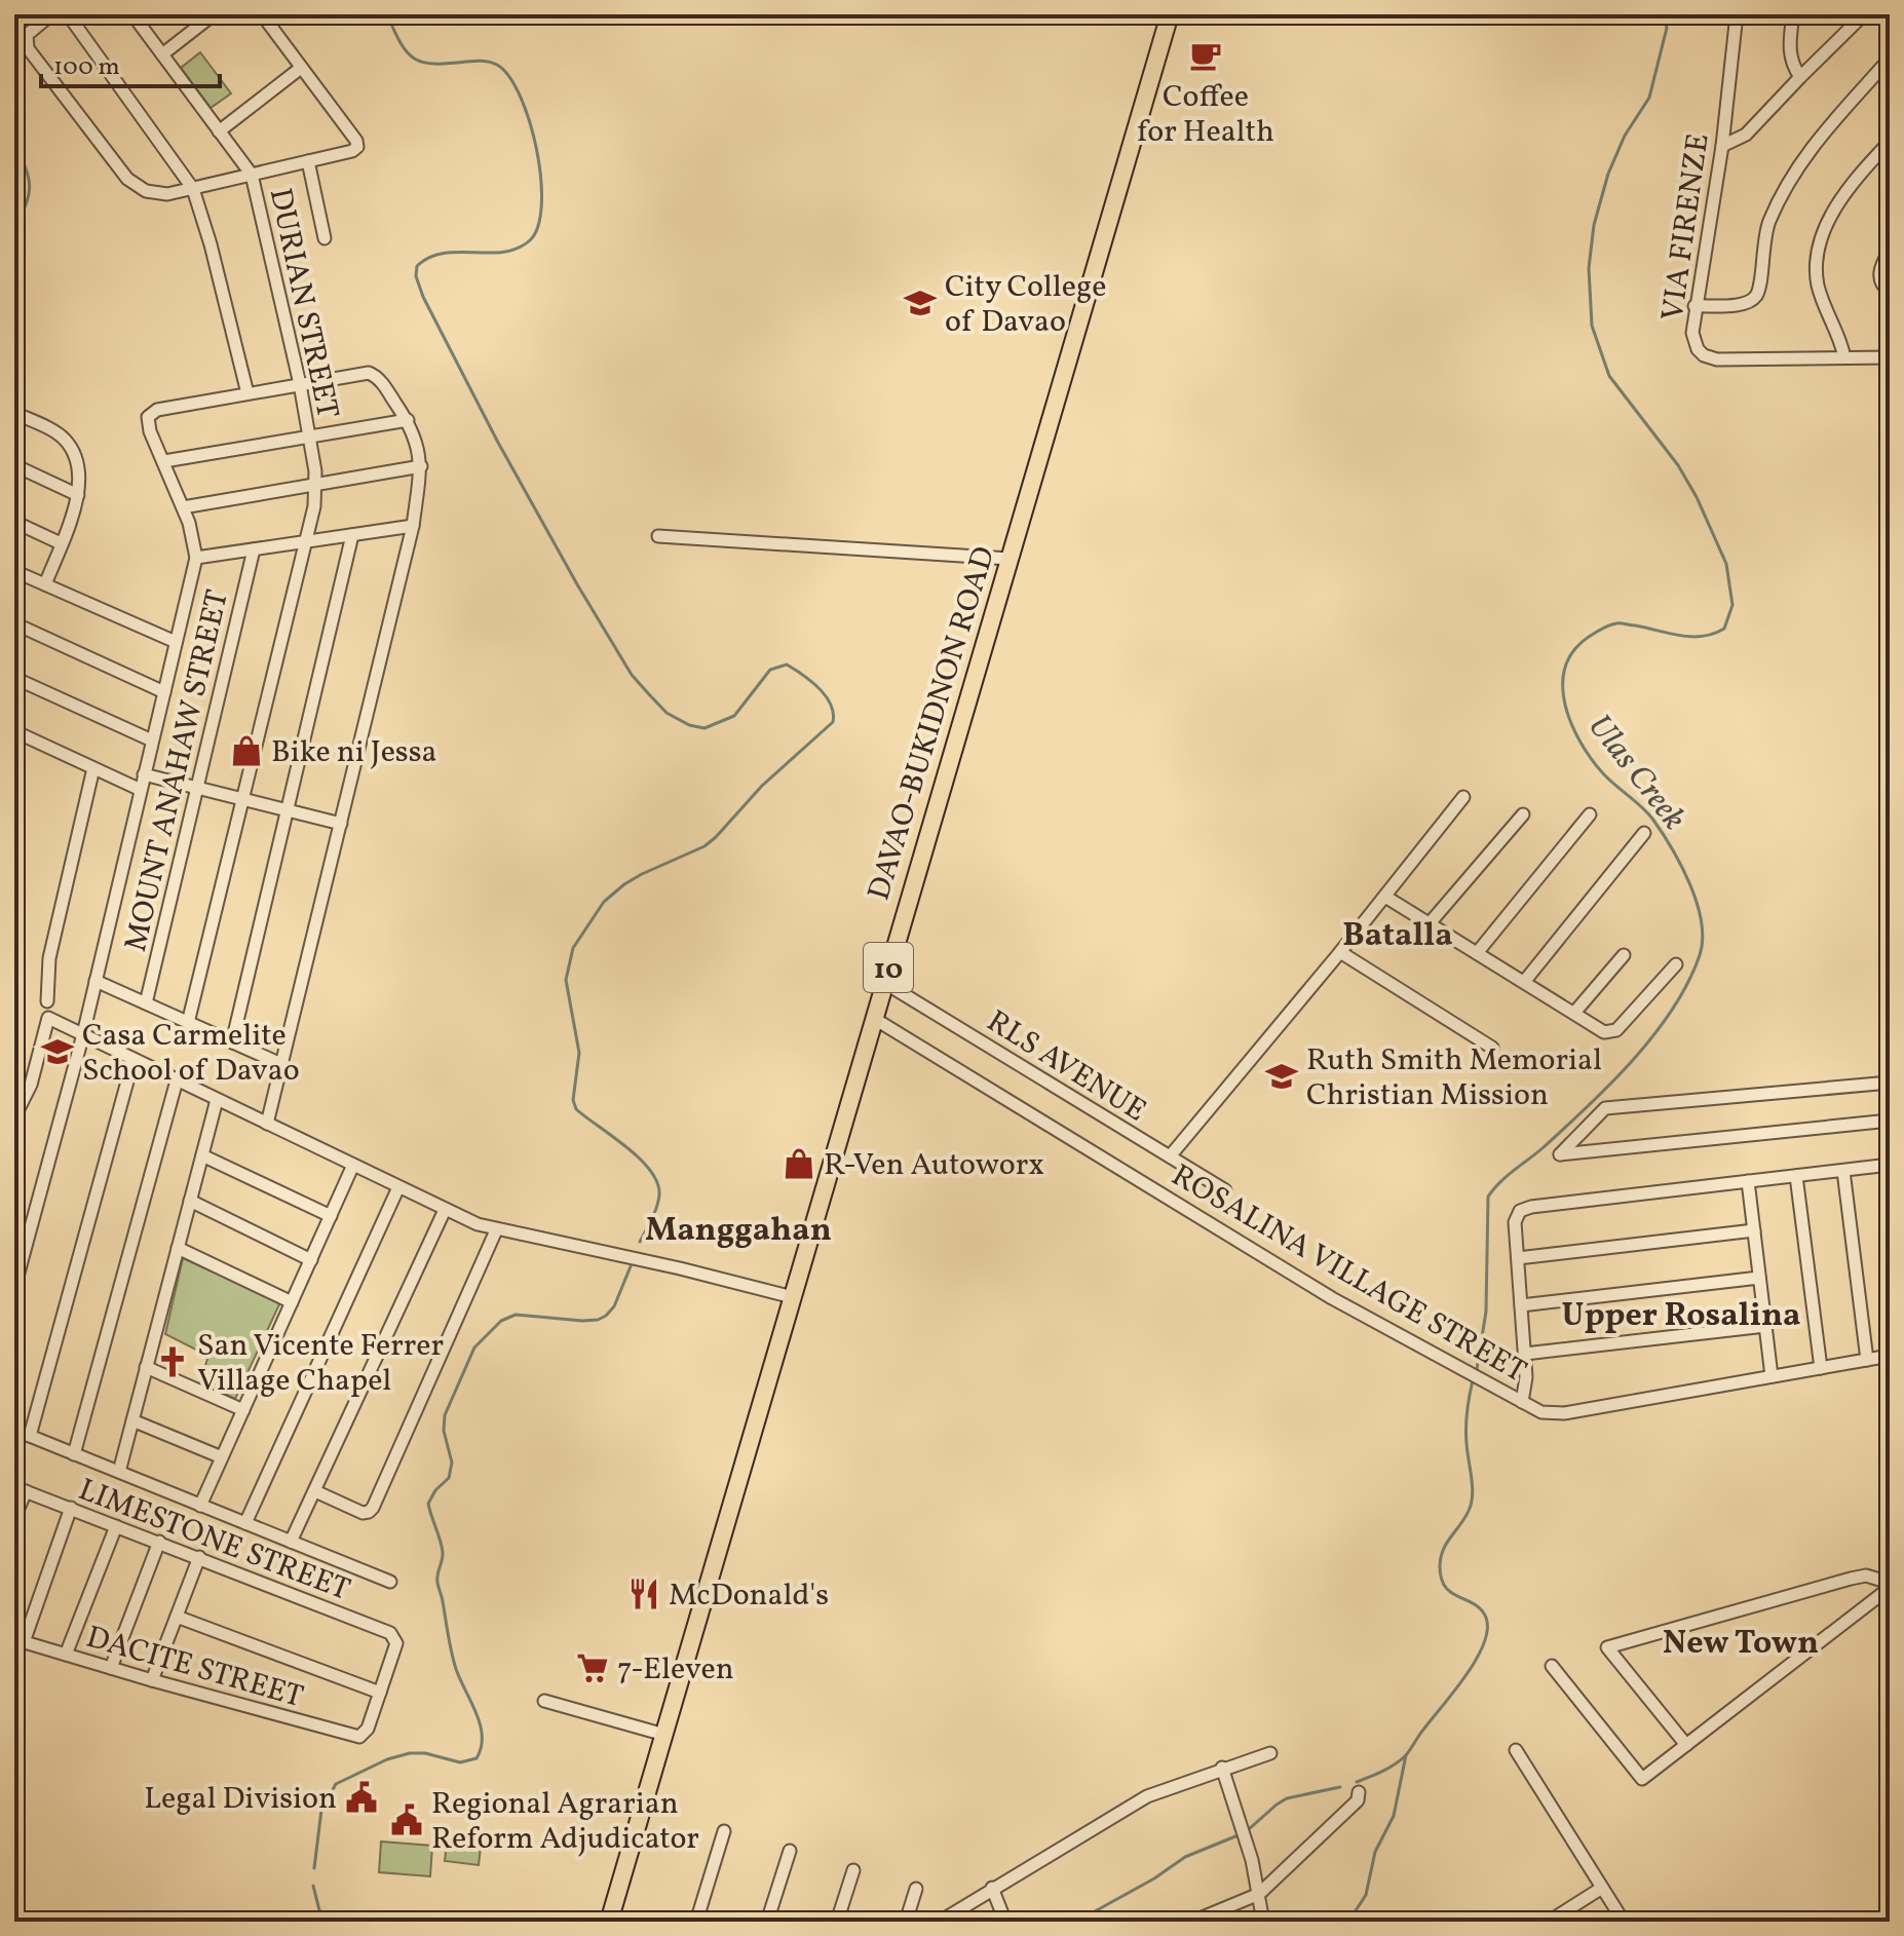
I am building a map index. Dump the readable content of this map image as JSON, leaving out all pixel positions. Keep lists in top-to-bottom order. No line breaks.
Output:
{"streets":{"highway":["DAVAO-BUKIDNON ROAD","10"],"street":["VIA FIRENZE","DURIAN STREET","MOUNT ANAHAW STREET","RLS AVENUE","ROSALINA VILLAGE STREET","LIMESTONE STREET","DACITE STREET"]},"crossings":[["DAVAO-BUKIDNON ROAD","RLS AVENUE"],["DAVAO-BUKIDNON ROAD","ROSALINA VILLAGE STREET"],["LIMESTONE STREET","DACITE STREET"]],"districts":["Batalla","Manggahan","Upper Rosalina","New Town"],"water":["Ulas Creek"],"places":{"cafe":["Coffee for Health"],"school or university":["City College of Davao","Casa Carmelite School of Davao","Ruth Smith Memorial Christian Mission"],"shop":["Bike ni Jessa","R-Ven Autoworx"],"church":["San Vicente Ferrer Village Chapel"],"restaurant":["McDonald's"],"supermarket":["7-Eleven"],"public building":["Legal Division","Regional Agrarian Reform Adjudicator"]},"scale_bar":"100 m"}
